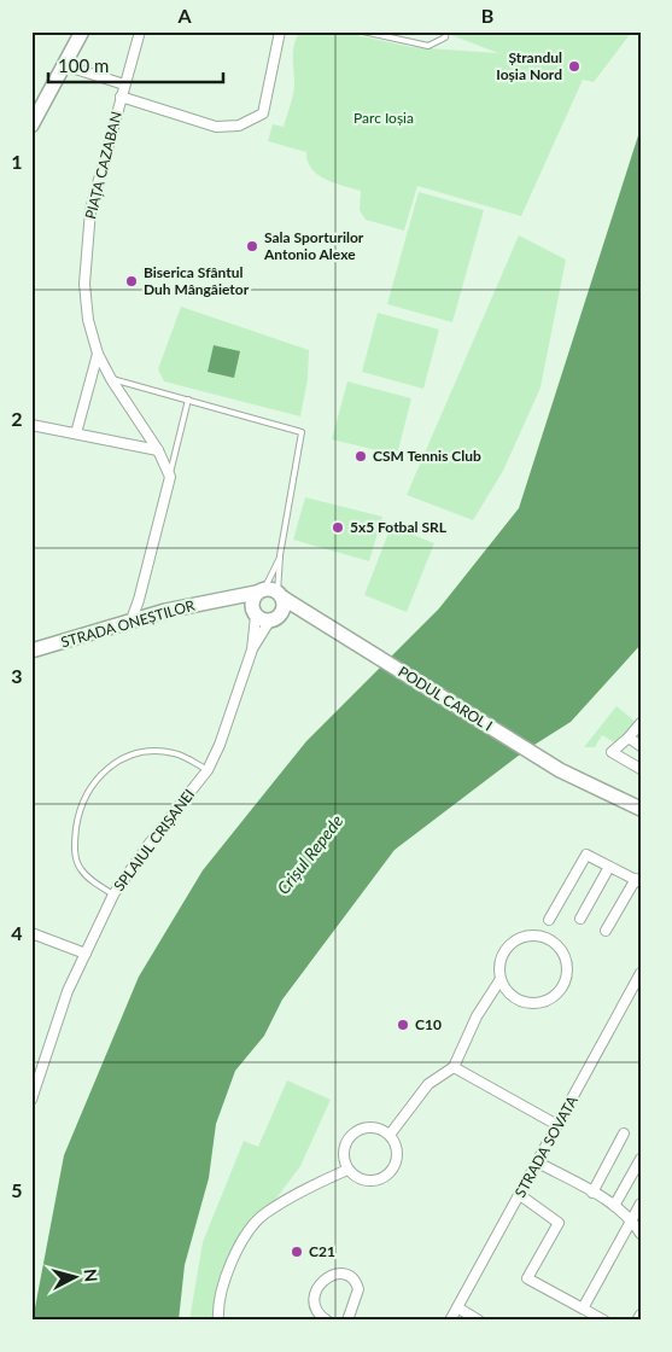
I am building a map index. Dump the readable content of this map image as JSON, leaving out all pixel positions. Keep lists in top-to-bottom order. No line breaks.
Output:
{"streets":{"street":["PIAȚA CAZABAN","STRADA ONEȘTILOR","PODUL CAROL I","SPLAIUL CRIȘANEI","STRADA SOVATA"]},"crossings":[["STRADA ONEȘTILOR","PODUL CAROL I"],["STRADA ONEȘTILOR","SPLAIUL CRIȘANEI"]],"water":["Crișul Repede"],"parks":["Parc Ioșia"],"places":["Ștrandul Ioșia Nord","Sala Sporturilor Antonio Alexe","Biserica Sfântul Duh Mângâietor","CSM Tennis Club","5x5 Fotbal SRL","C10","C21"],"scale_bar":"100 m","north":"right","grid":{"columns":["A","B"],"rows":["1","2","3","4","5"]}}
